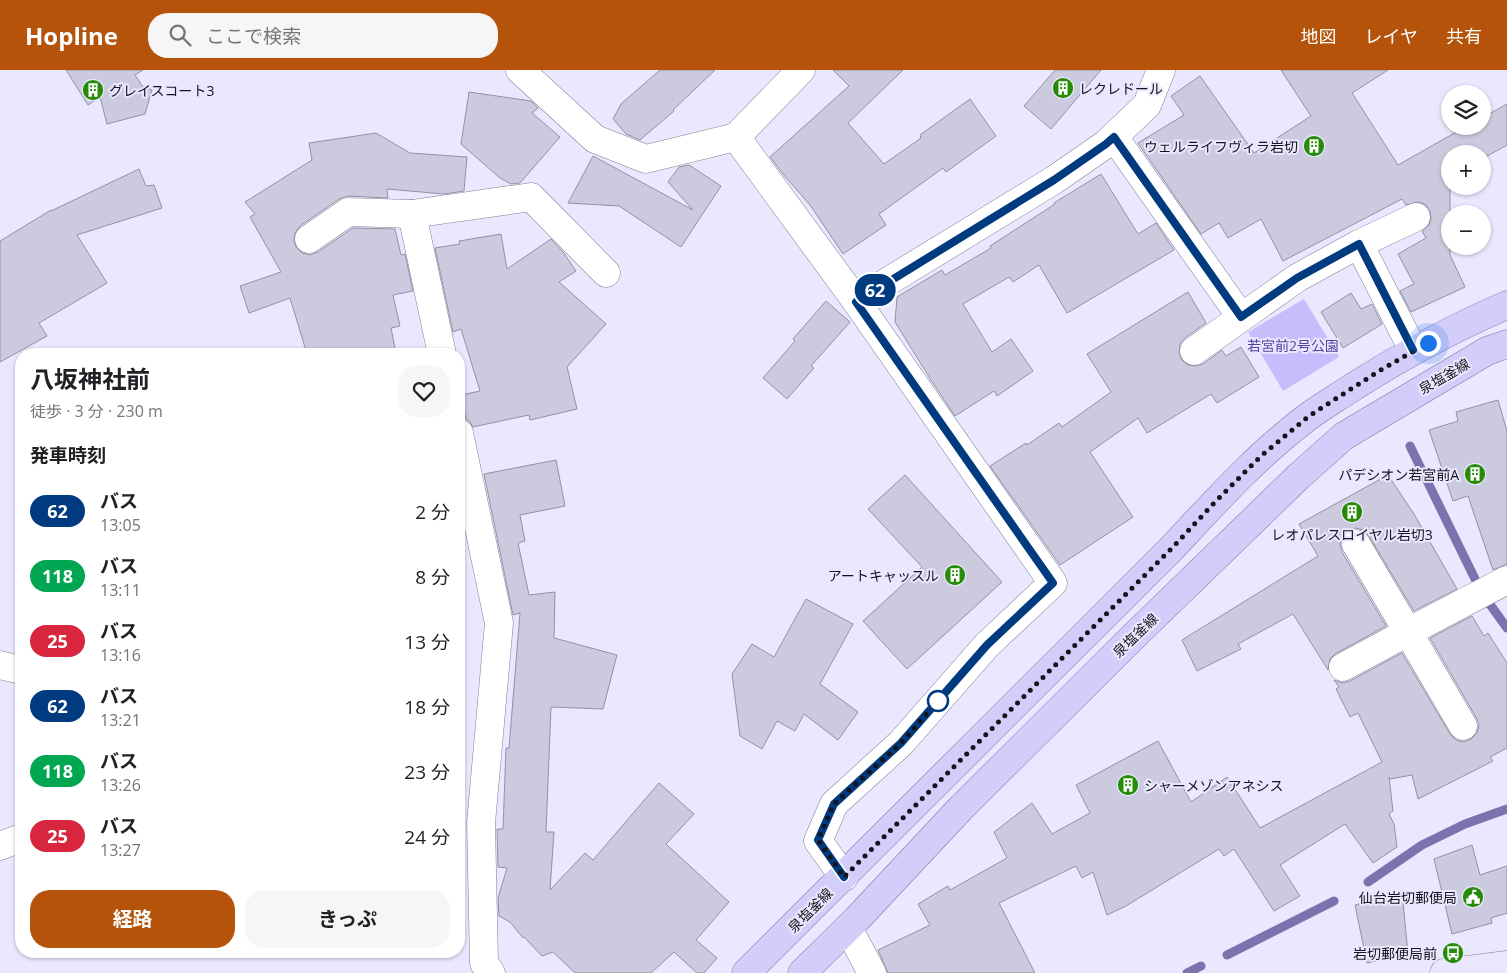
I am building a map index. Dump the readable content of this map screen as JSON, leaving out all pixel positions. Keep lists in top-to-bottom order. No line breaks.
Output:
{"streets":{"main road":["泉塩釜線"]},"parks":["若宮前2号公園"],"places":{"building":["レクレドール","グレイスコート3","ウェルライフヴィラ岩切","パデシオン若宮前A","レオパレスロイヤル岩切3","アートキャッスル","シャーメゾンアネシス"],"public building":["仙台岩切郵便局"],"bus stop":["岩切郵便局前"]},"lines":["bus line 62"],"page":{"header":"Hopline","search":"ここで検索","nav":["地図","レイヤ","共有"],"on_map":"62","map_buttons":["+","−"],"heading":[["八坂神社前","徒歩 · 3 分 · 230 m"],"発車時刻"],"list":[{"mark":"62","name":"バス","note":"13:05","value":"2 分"},{"mark":"118","name":"バス","note":"13:11","value":"8 分"},{"mark":"25","name":"バス","note":"13:16","value":"13 分"},{"mark":"62","name":"バス","note":"13:21","value":"18 分"},{"mark":"118","name":"バス","note":"13:26","value":"23 分"},{"mark":"25","name":"バス","note":"13:27","value":"24 分"}],"buttons":["経路","きっぷ"]}}
